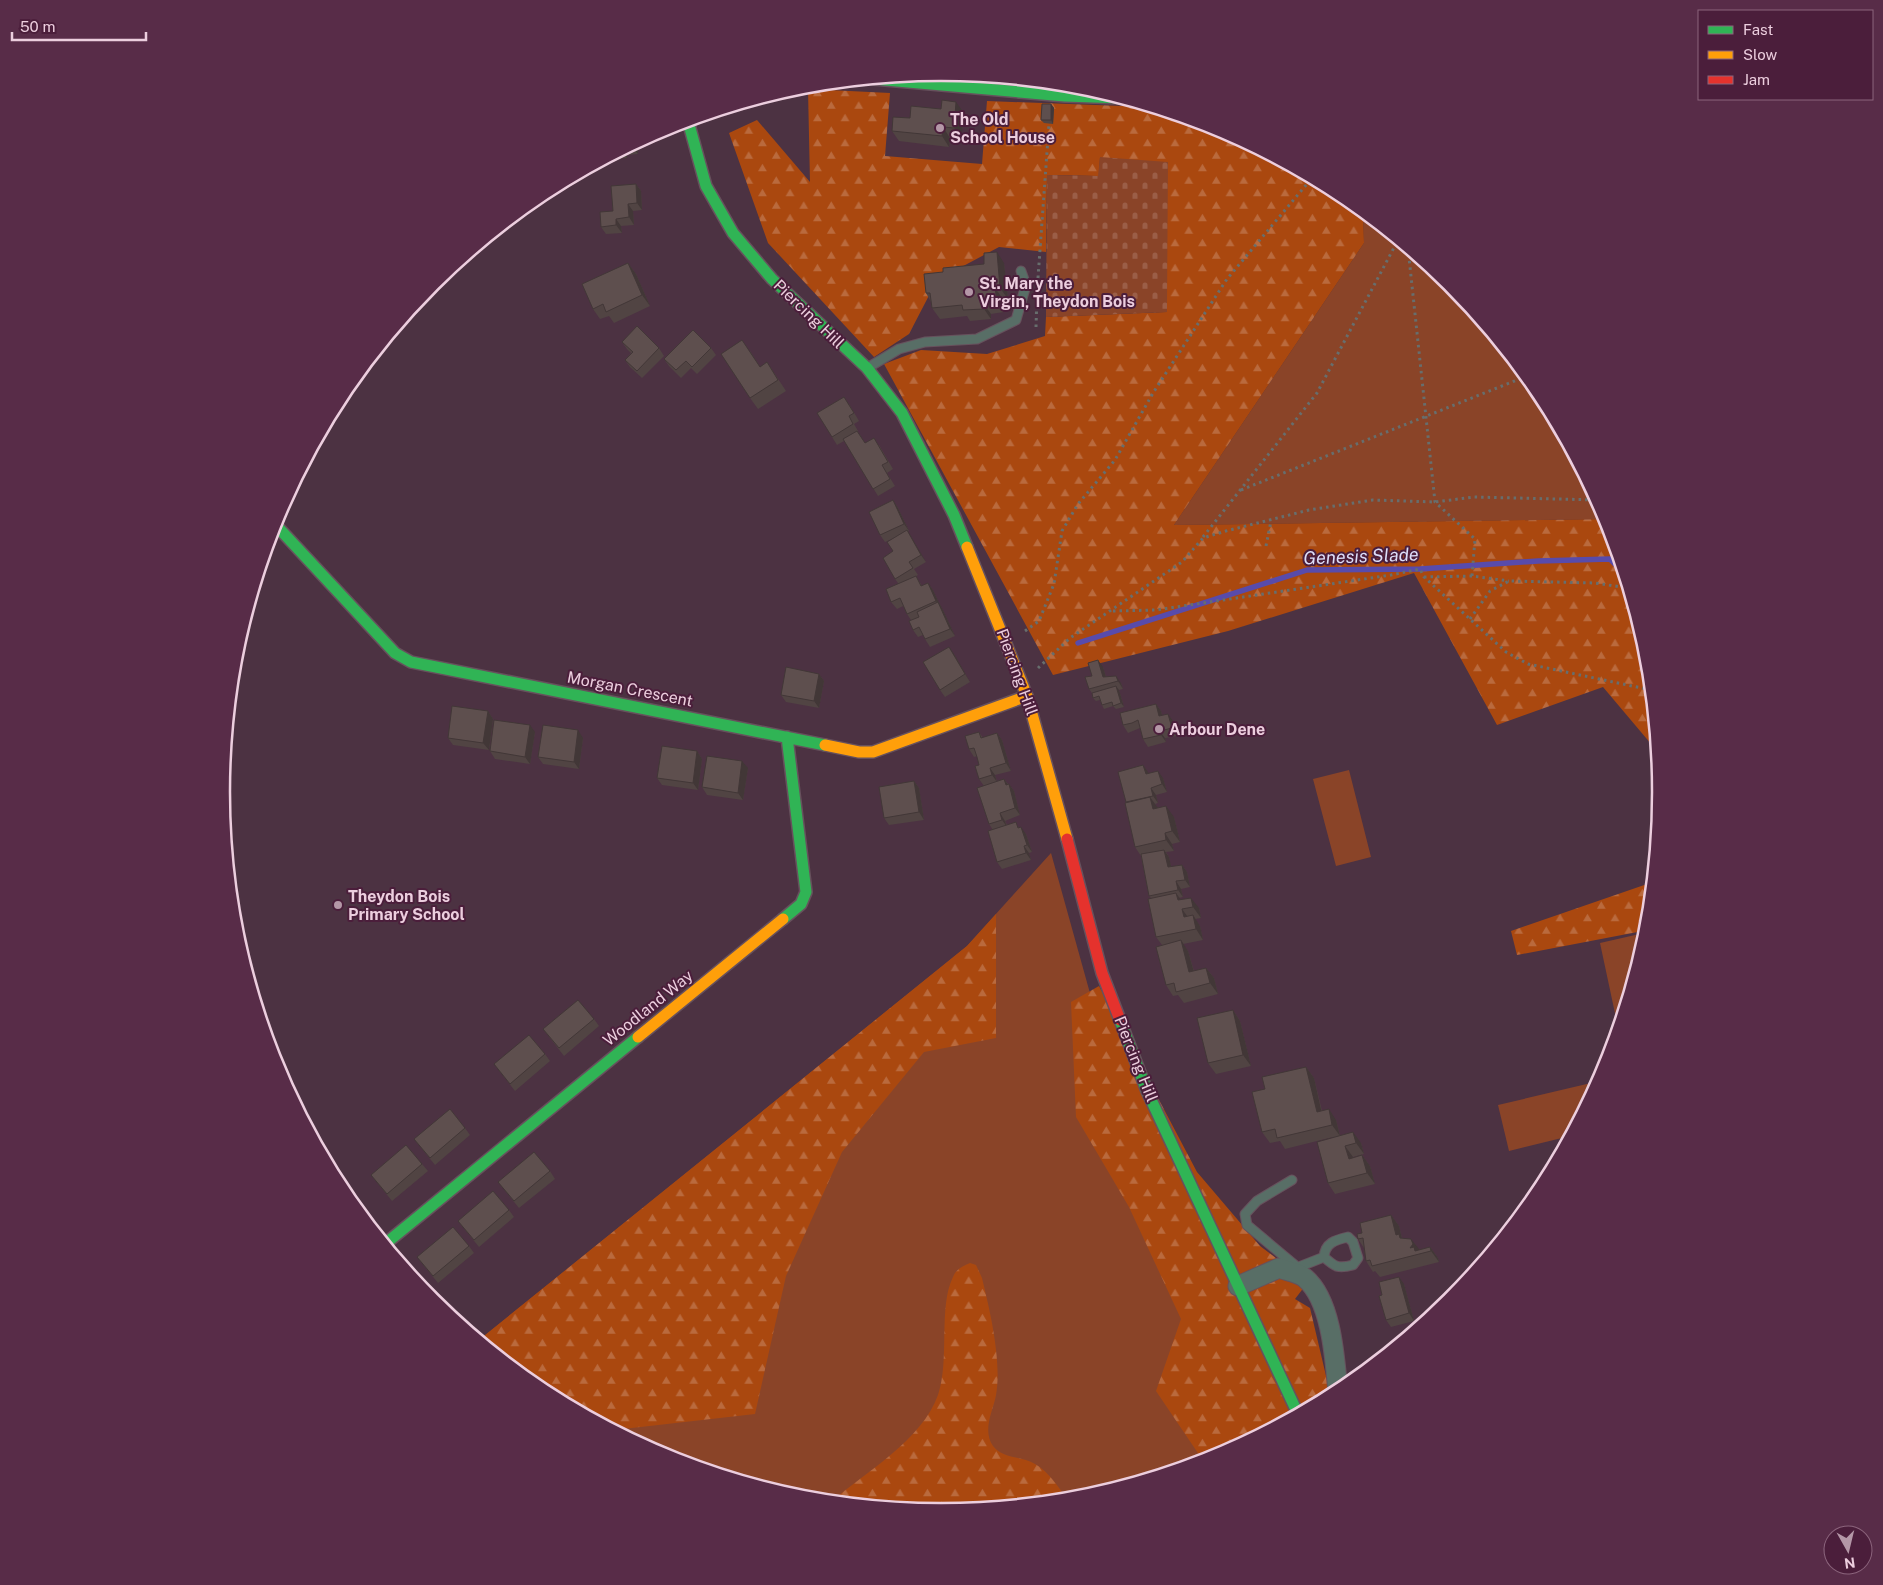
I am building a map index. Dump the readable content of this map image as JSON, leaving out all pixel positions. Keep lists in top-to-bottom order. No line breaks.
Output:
{"streets":{"street":["Piercing Hill","Morgan Crescent","Woodland Way"]},"crossings":[["Piercing Hill","Morgan Crescent"],["Morgan Crescent","Woodland Way"]],"water":["Genesis Slade"],"places":["The Old School House","St. Mary the Virgin, Theydon Bois","Arbour Dene","Theydon Bois Primary School"],"legend":["Fast","Slow","Jam"],"scale_bar":"50 m","north":"bottom"}
